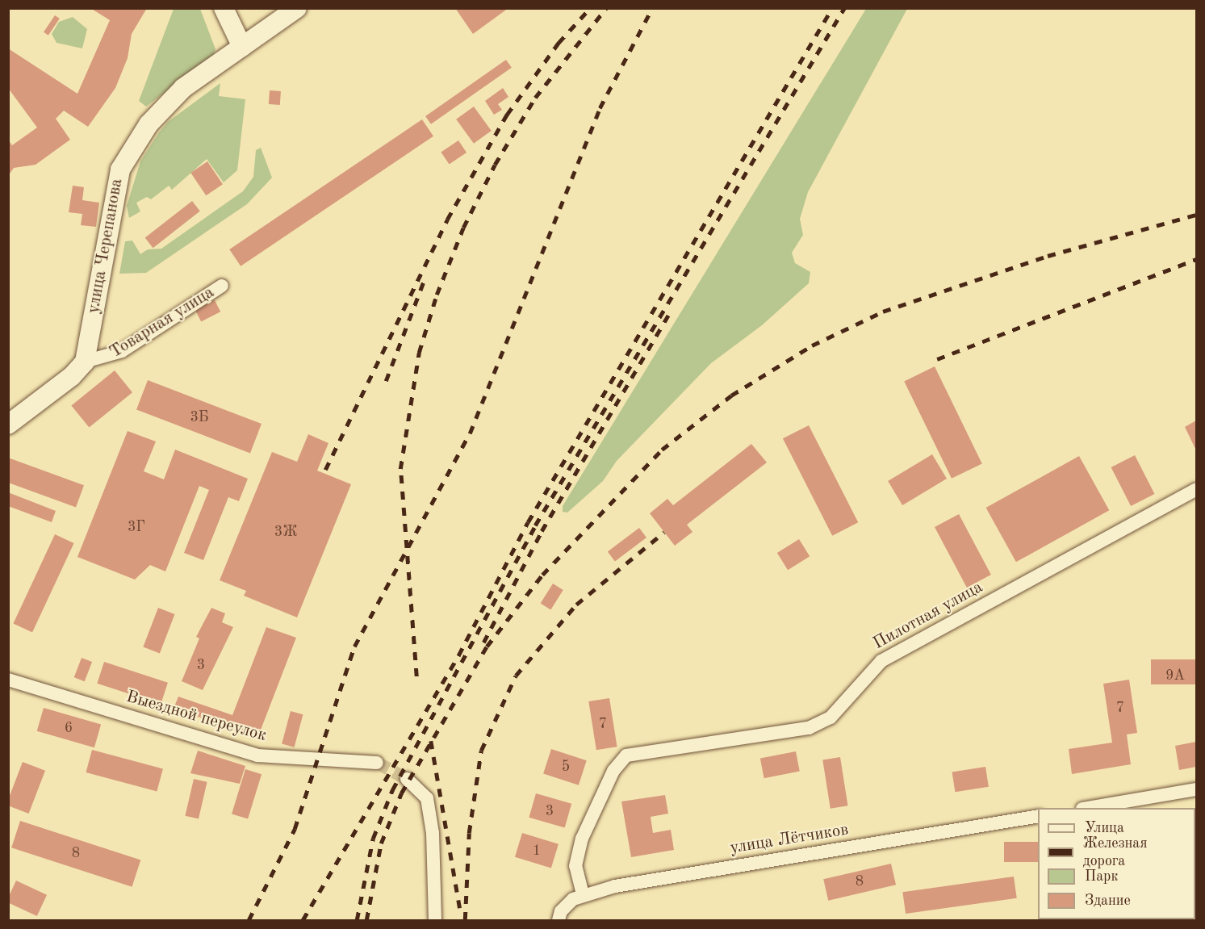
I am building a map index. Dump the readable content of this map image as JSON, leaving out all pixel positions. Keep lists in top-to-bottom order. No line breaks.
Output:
{"streets":{"main road":["улица Черепанова"],"street":["Товарная улица","Пилотная улица","Выездной переулок","улица Лётчиков"]},"crossings":[["улица Черепанова","Товарная улица"],["Пилотная улица","улица Лётчиков"]],"house_numbers":["3Б","3Г","3Ж","3","9А","7","7","6","5","3","1","8","8"],"legend":["Улица","Железная дорога","Парк","Здание"]}
